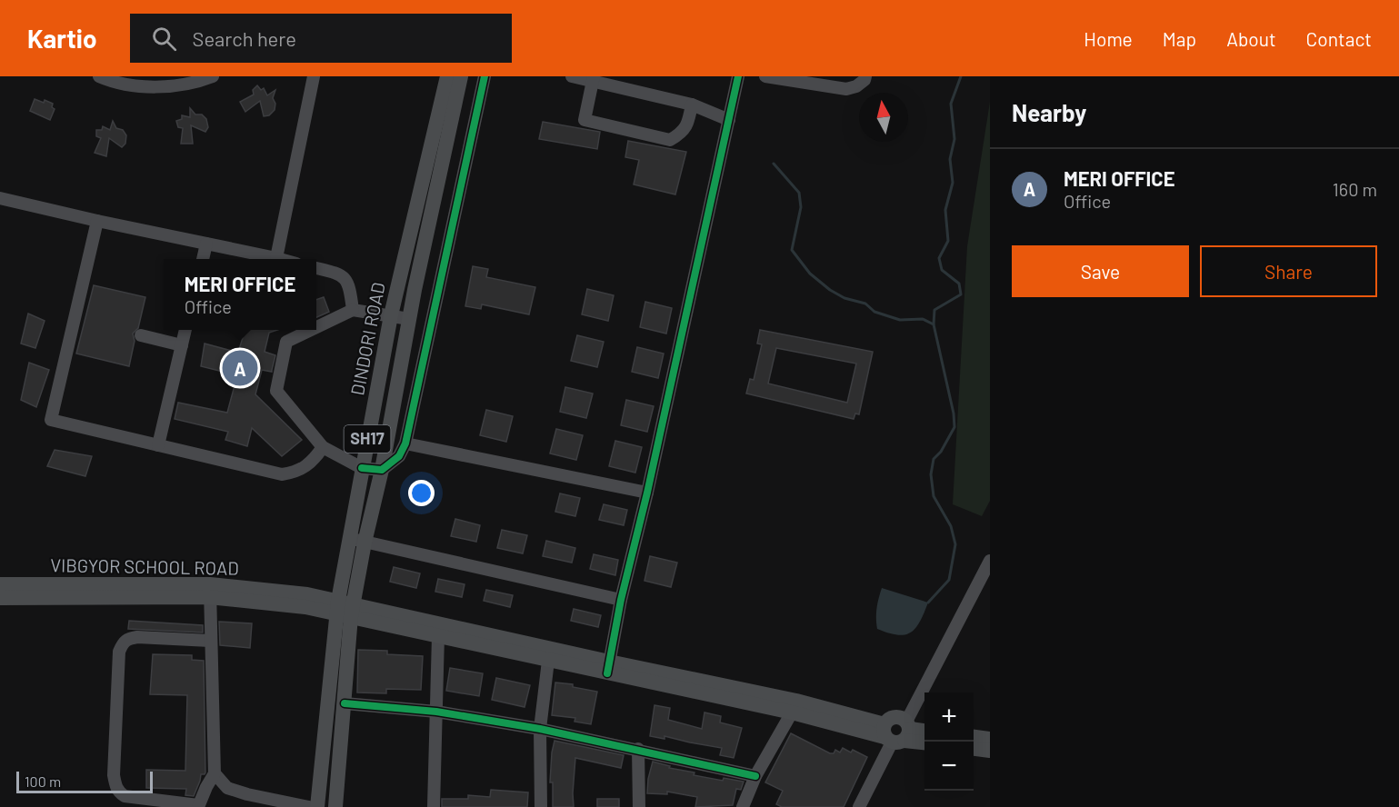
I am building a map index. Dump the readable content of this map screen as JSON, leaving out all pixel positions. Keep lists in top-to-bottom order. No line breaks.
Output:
{"streets":{"main road":["DINDORI ROAD","SH17","VIBGYOR SCHOOL ROAD"]},"crossings":[["DINDORI ROAD","VIBGYOR SCHOOL ROAD"]],"scale_bar":"100 m","north":"top","page":{"header":"Kartio","search":"Search here","nav":["Home","Map","About","Contact"],"heading":"Nearby","list":[{"mark":"A","name":"MERI OFFICE","note":"Office","value":"160 m"}],"buttons":["Save","Share"],"popup":["MERI OFFICE","Office"],"pins":"A","map_buttons":["+","−"],"scale":"100 m"}}
